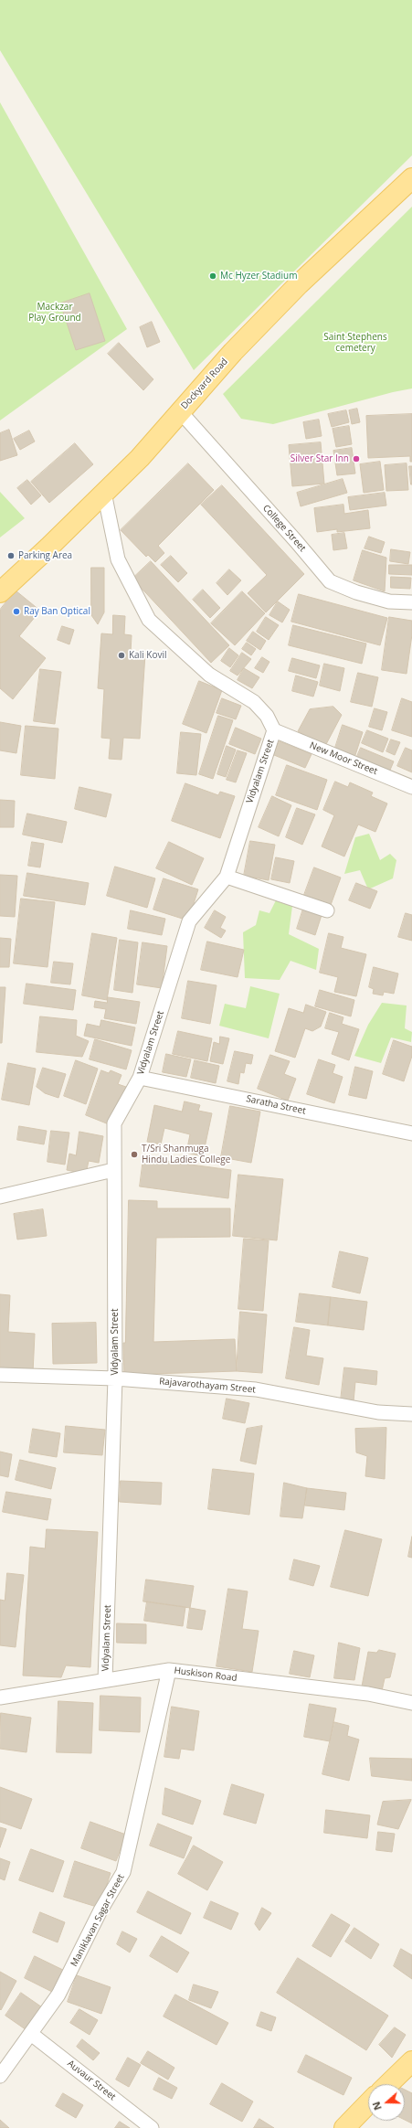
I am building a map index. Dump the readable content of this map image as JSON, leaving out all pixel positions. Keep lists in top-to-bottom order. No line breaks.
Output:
{"streets":{"main road":["Dockyard Road"],"street":["College Street","New Moor Street","Vidyalam Street","Saratha Street","Rajavarothayam Street","Huskison Road","Maniklavan Sagar Street","Auvaur Street"]},"crossings":[["Dockyard Road","College Street"],["Dockyard Road","Vidyalam Street"],["New Moor Street","Vidyalam Street"],["Vidyalam Street","Saratha Street"],["Vidyalam Street","Rajavarothayam Street"],["Vidyalam Street","Huskison Road"],["Huskison Road","Maniklavan Sagar Street"],["Maniklavan Sagar Street","Auvaur Street"]],"parks":["Mackzar Play Ground","Saint Stephens cemetery"],"places":["Mc Hyzer Stadium","Silver Star Inn","Parking Area","Ray Ban Optical","Kali Kovil","T/Sri Shanmuga Hindu Ladies College"],"north":"left"}
